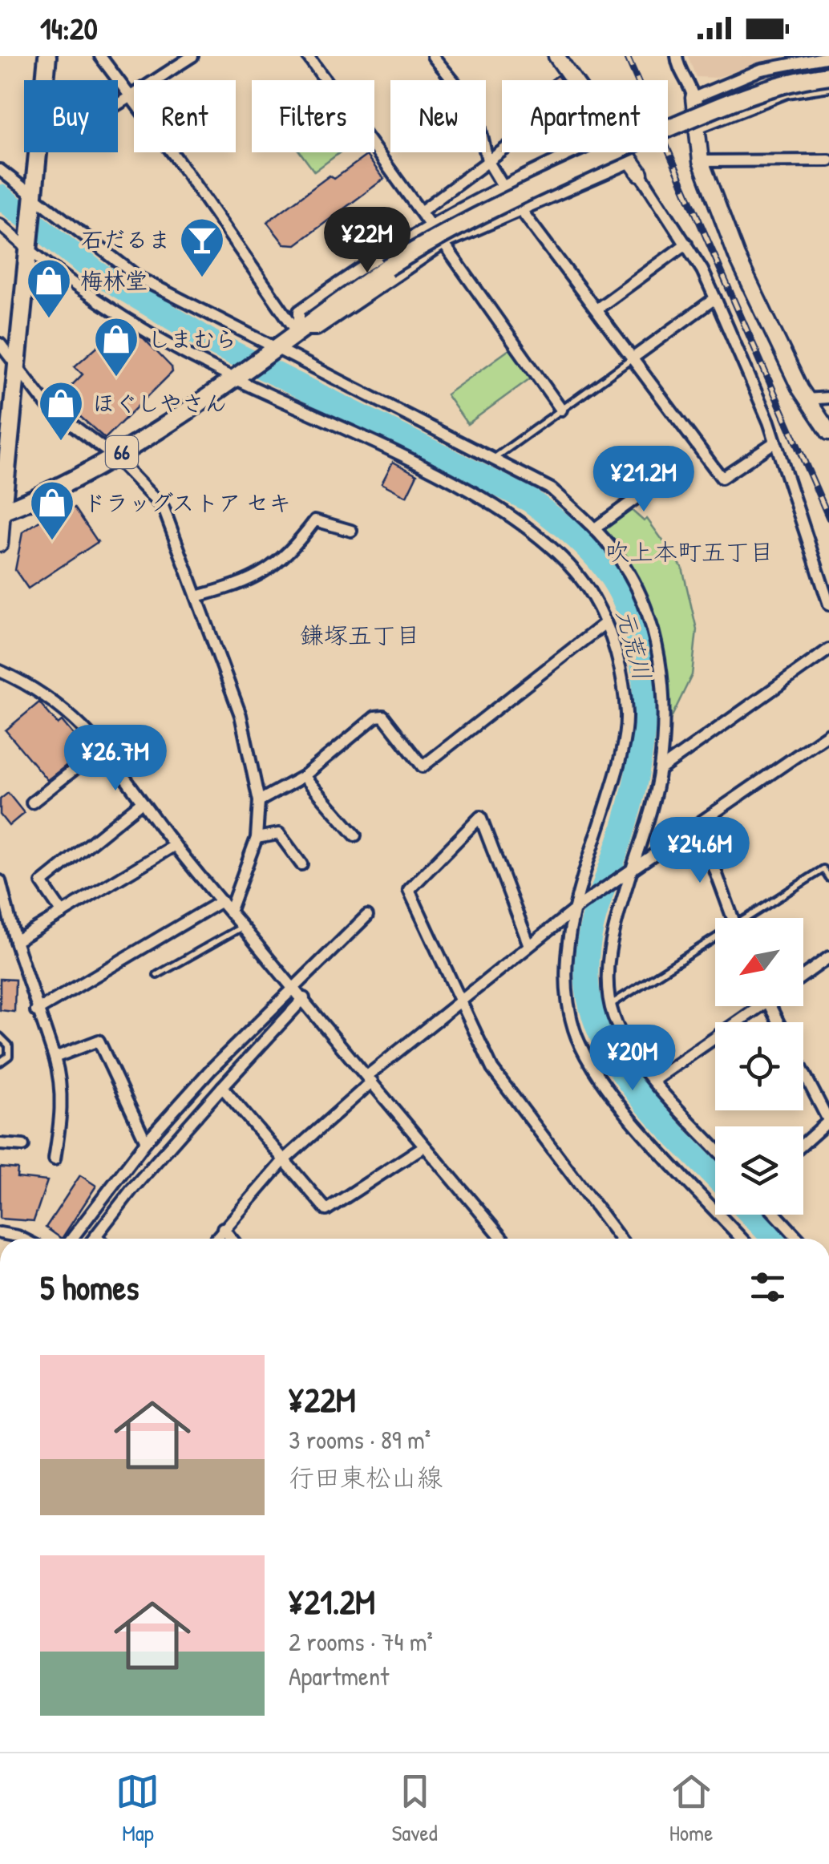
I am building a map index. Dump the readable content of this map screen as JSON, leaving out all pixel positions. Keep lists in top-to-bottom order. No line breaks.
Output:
{"streets":{"main road":["66"]},"districts":["吹上本町五丁目","鎌塚五丁目"],"water":["元荒川"],"places":{"bar":["石だるま"],"shop":["梅林堂","しまむら","ほぐしやさん","ドラッグストア セキ"]},"north":"bottom left","page":{"status":"14:20","chip":["Buy","Rent","Filters","New","Apartment"],"price":["¥22M","¥21.2M","¥26.7M","¥24.6M","¥20M"],"heading":"5 homes","list":[{"name":"¥22M","note":"3 rooms · 89 m² · 行田東松山線"},{"name":"¥21.2M","note":"2 rooms · 74 m² · Apartment"}],"tabs":["Map","Saved","Home"]}}
